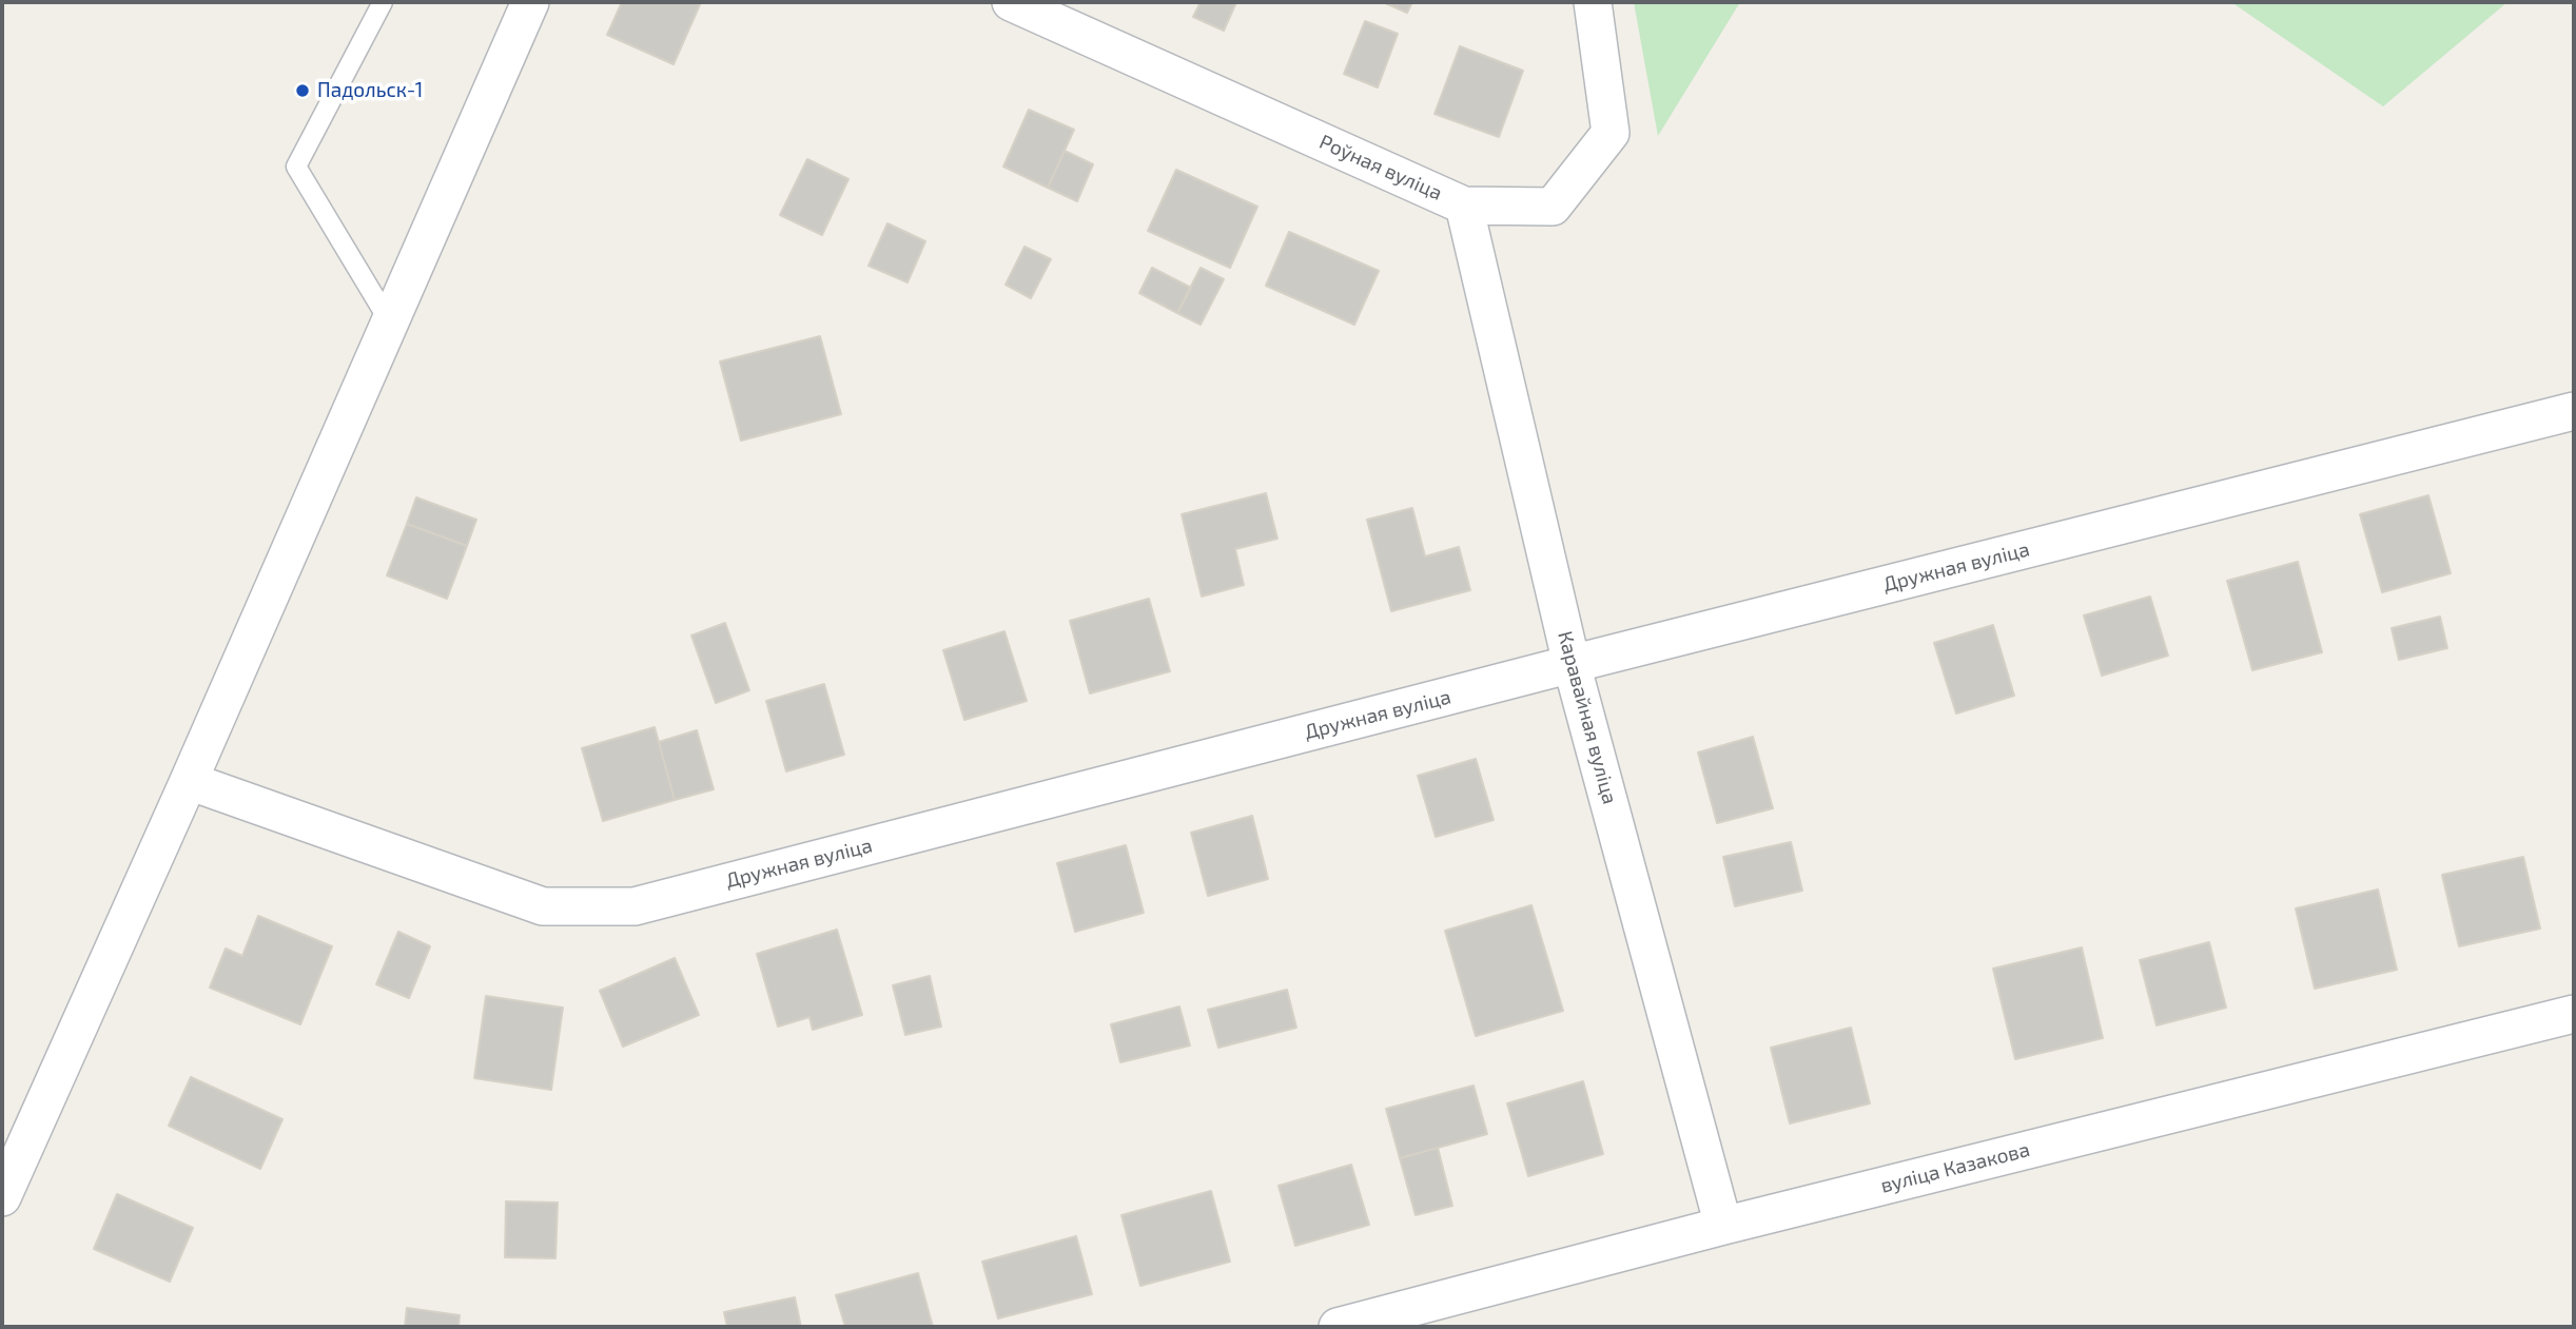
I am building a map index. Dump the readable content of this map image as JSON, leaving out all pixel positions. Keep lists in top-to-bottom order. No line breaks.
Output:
{"streets":{"street":["Роўная вуліца","Дружная вуліца","Каравайная вуліца","вуліца Казакова"]},"crossings":[["Роўная вуліца","Каравайная вуліца"],["Дружная вуліца","Каравайная вуліца"],["Каравайная вуліца","вуліца Казакова"]],"places":["Падольск-1"]}
